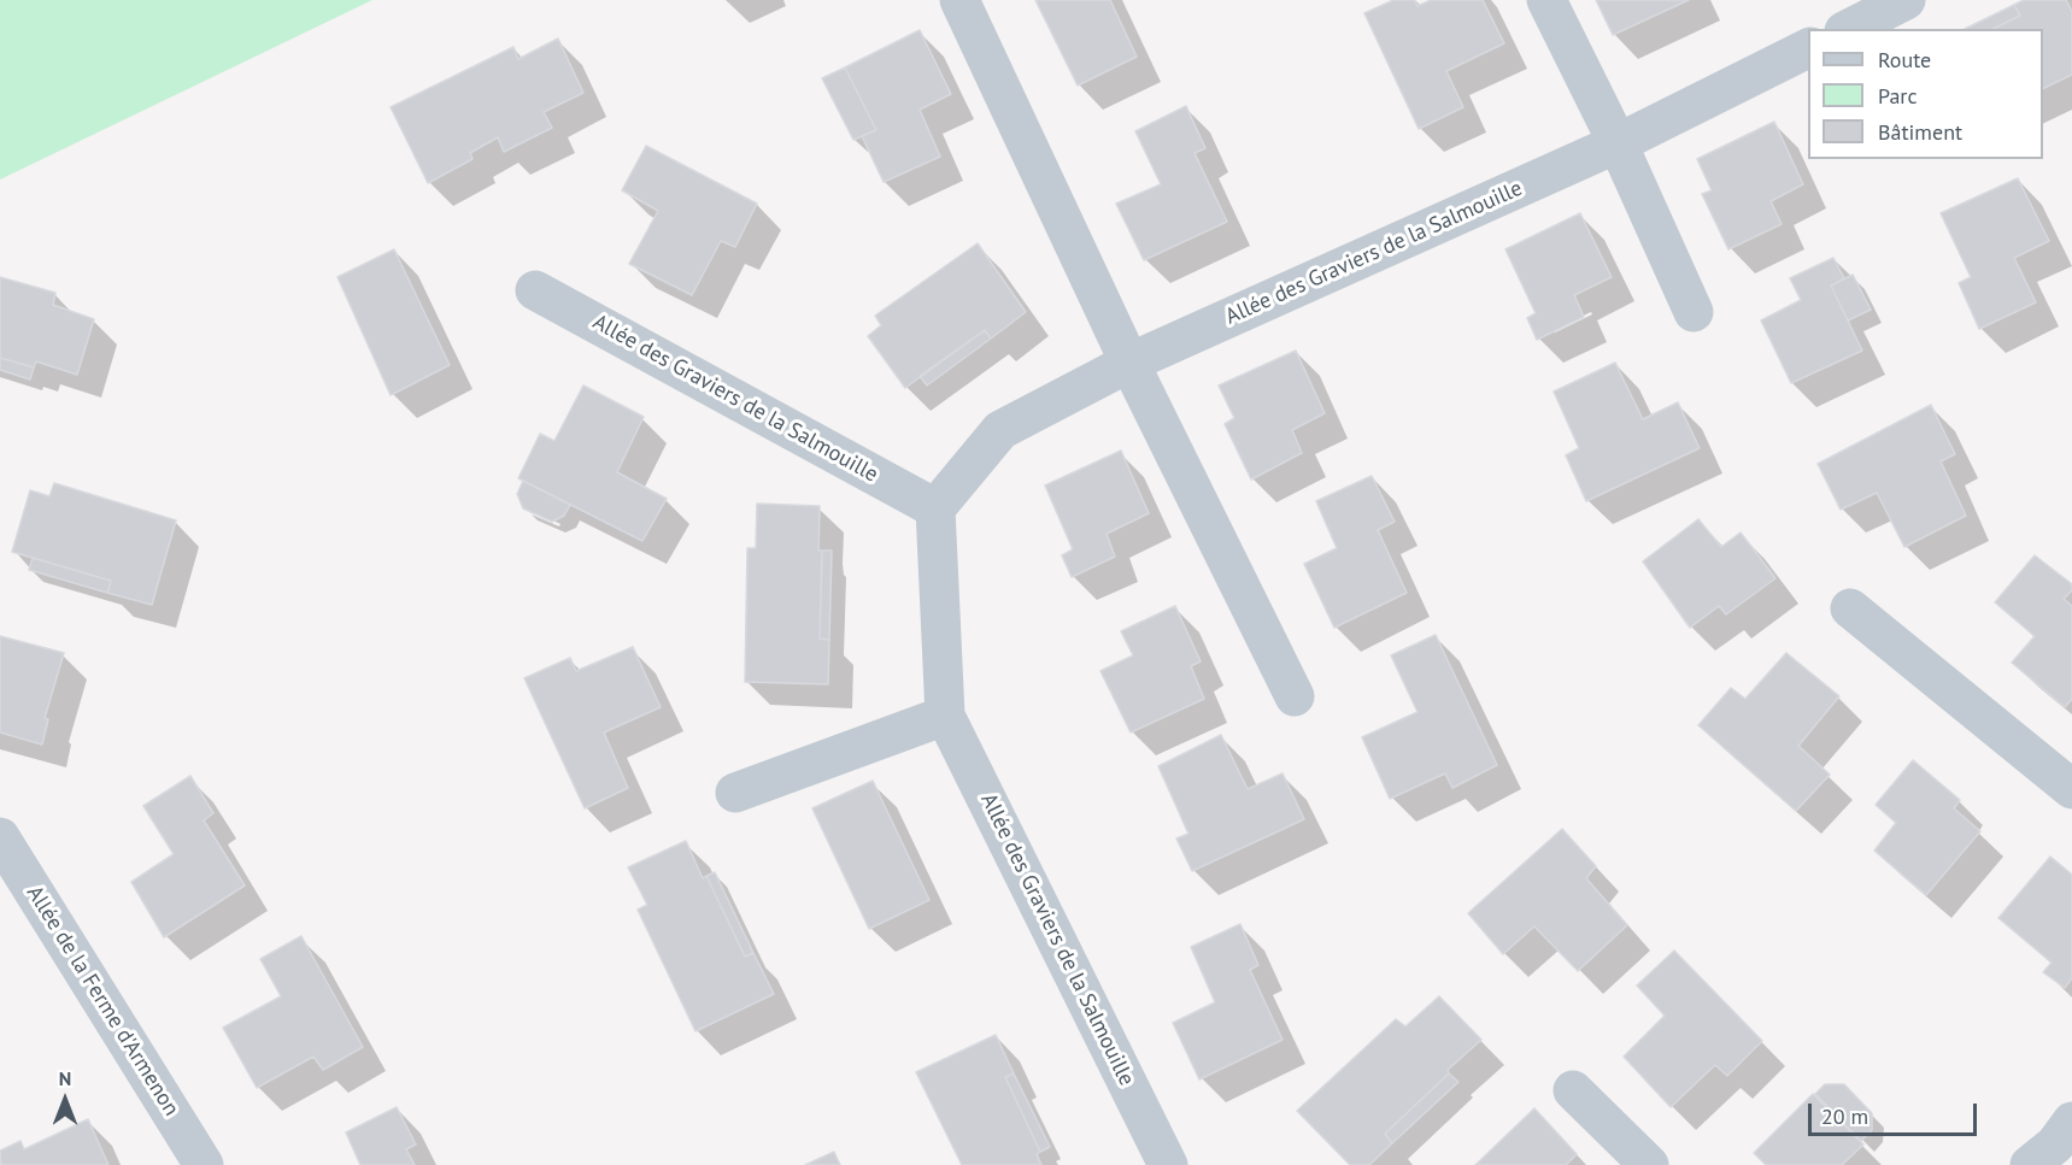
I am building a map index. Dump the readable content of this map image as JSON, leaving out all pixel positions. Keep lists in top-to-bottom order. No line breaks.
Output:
{"streets":{"street":["Allée des Graviers de la Salmouille","Allée de la Ferme d'Armenon"]},"legend":["Route","Parc","Bâtiment"],"scale_bar":"20 m","north":"top"}
